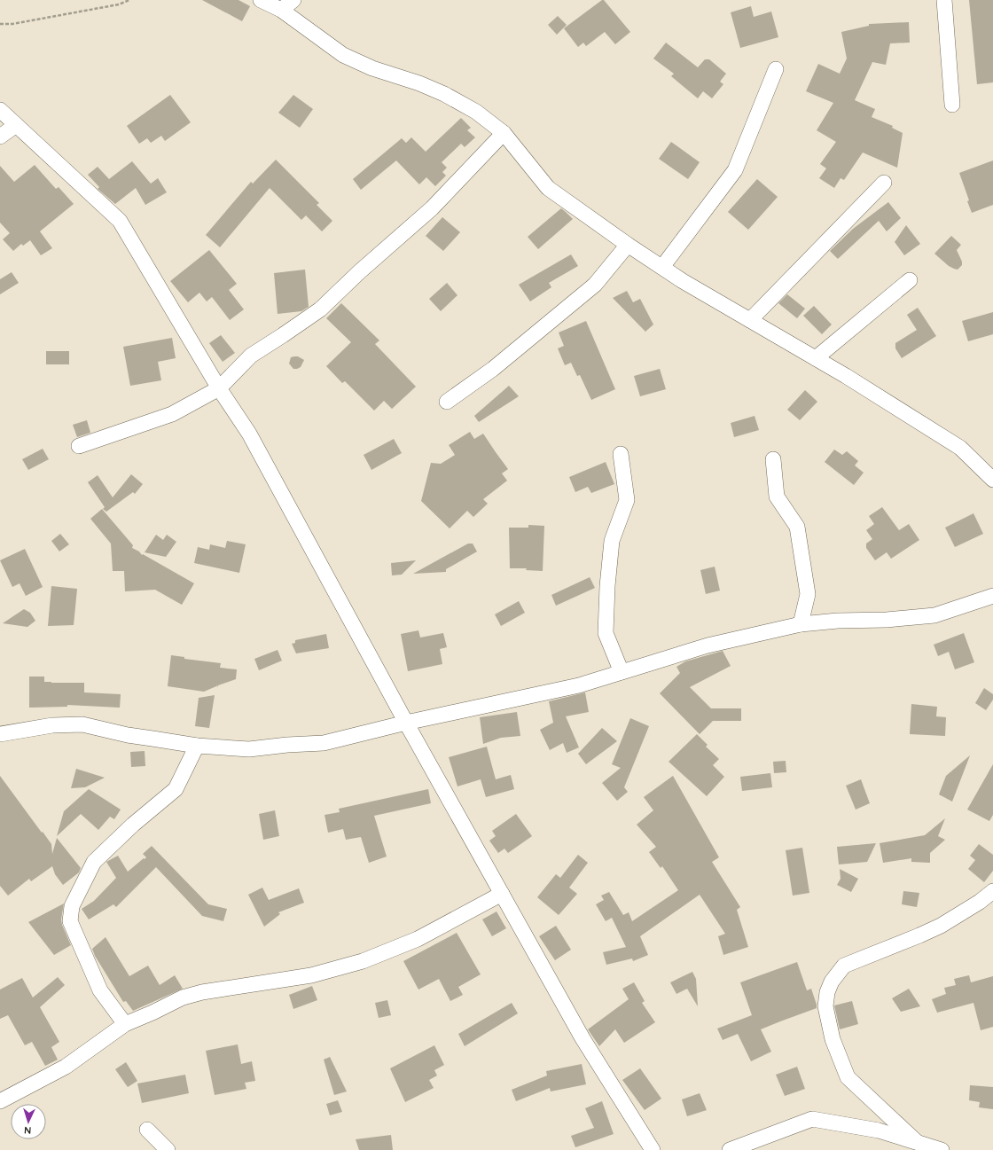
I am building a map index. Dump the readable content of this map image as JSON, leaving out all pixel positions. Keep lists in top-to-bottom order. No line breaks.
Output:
{"north":"bottom"}
